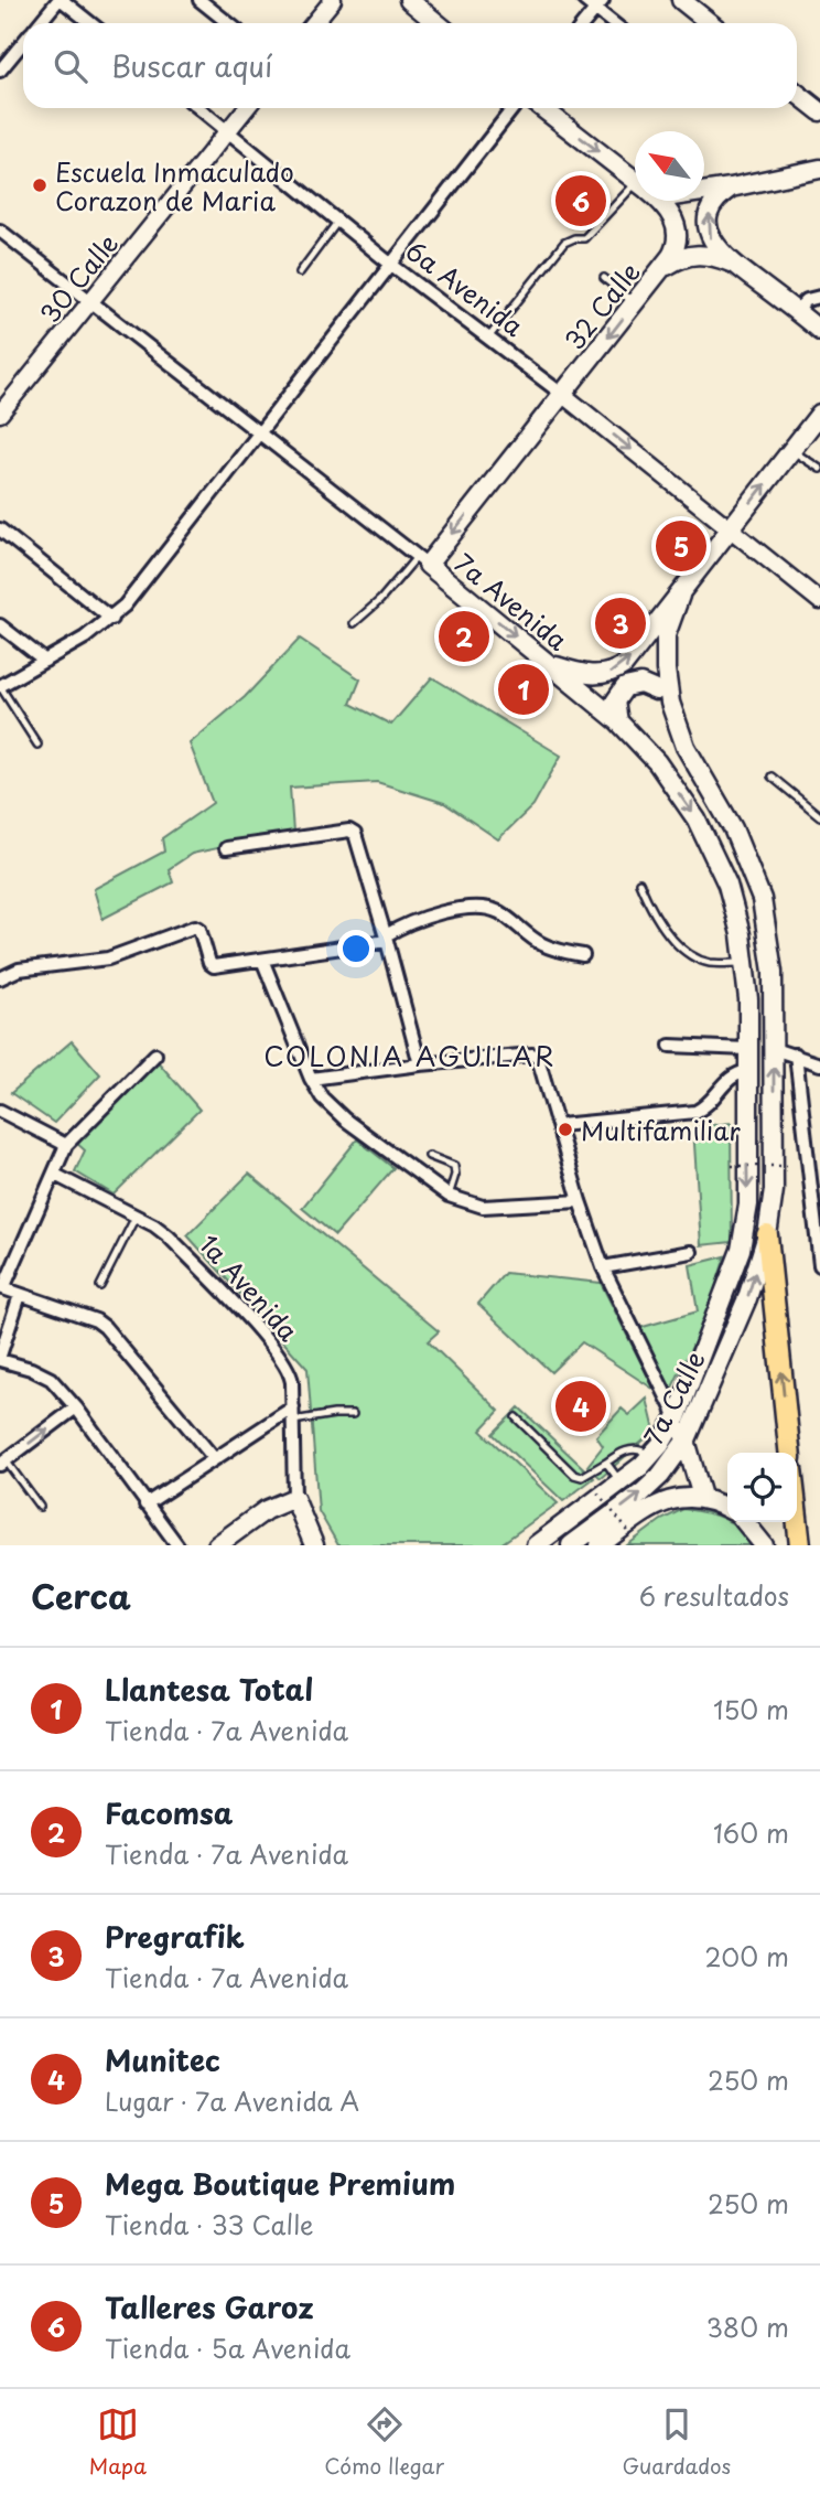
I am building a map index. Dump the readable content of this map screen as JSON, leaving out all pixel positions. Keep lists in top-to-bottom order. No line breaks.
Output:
{"streets":{"main road":["32 Calle","7a Avenida","1a Avenida","7a Calle"],"street":["30 Calle","6a Avenida"]},"crossings":[["30 Calle","6a Avenida"],["30 Calle","7a Avenida"],["6a Avenida","32 Calle"],["32 Calle","7a Avenida"],["7a Avenida","7a Calle"]],"one_way":["32 Calle"],"districts":["COLONIA AGUILAR"],"places":["Escuela Inmaculado Corazon de Maria","Multifamiliar"],"north":"top left","page":{"search":"Buscar aquí","pins":["6","5","3","2","1","4"],"heading":["Cerca","6 resultados"],"list":[{"mark":"1","name":"Llantesa Total","note":"Tienda · 7a Avenida","value":"150 m"},{"mark":"2","name":"Facomsa","note":"Tienda · 7a Avenida","value":"160 m"},{"mark":"3","name":"Pregrafik","note":"Tienda · 7a Avenida","value":"200 m"},{"mark":"4","name":"Munitec","note":"Lugar · 7a Avenida A","value":"250 m"},{"mark":"5","name":"Mega Boutique Premium","note":"Tienda · 33 Calle","value":"250 m"},{"mark":"6","name":"Talleres Garoz","note":"Tienda · 5a Avenida","value":"380 m"}],"nav":["Mapa","Cómo llegar","Guardados"]}}
